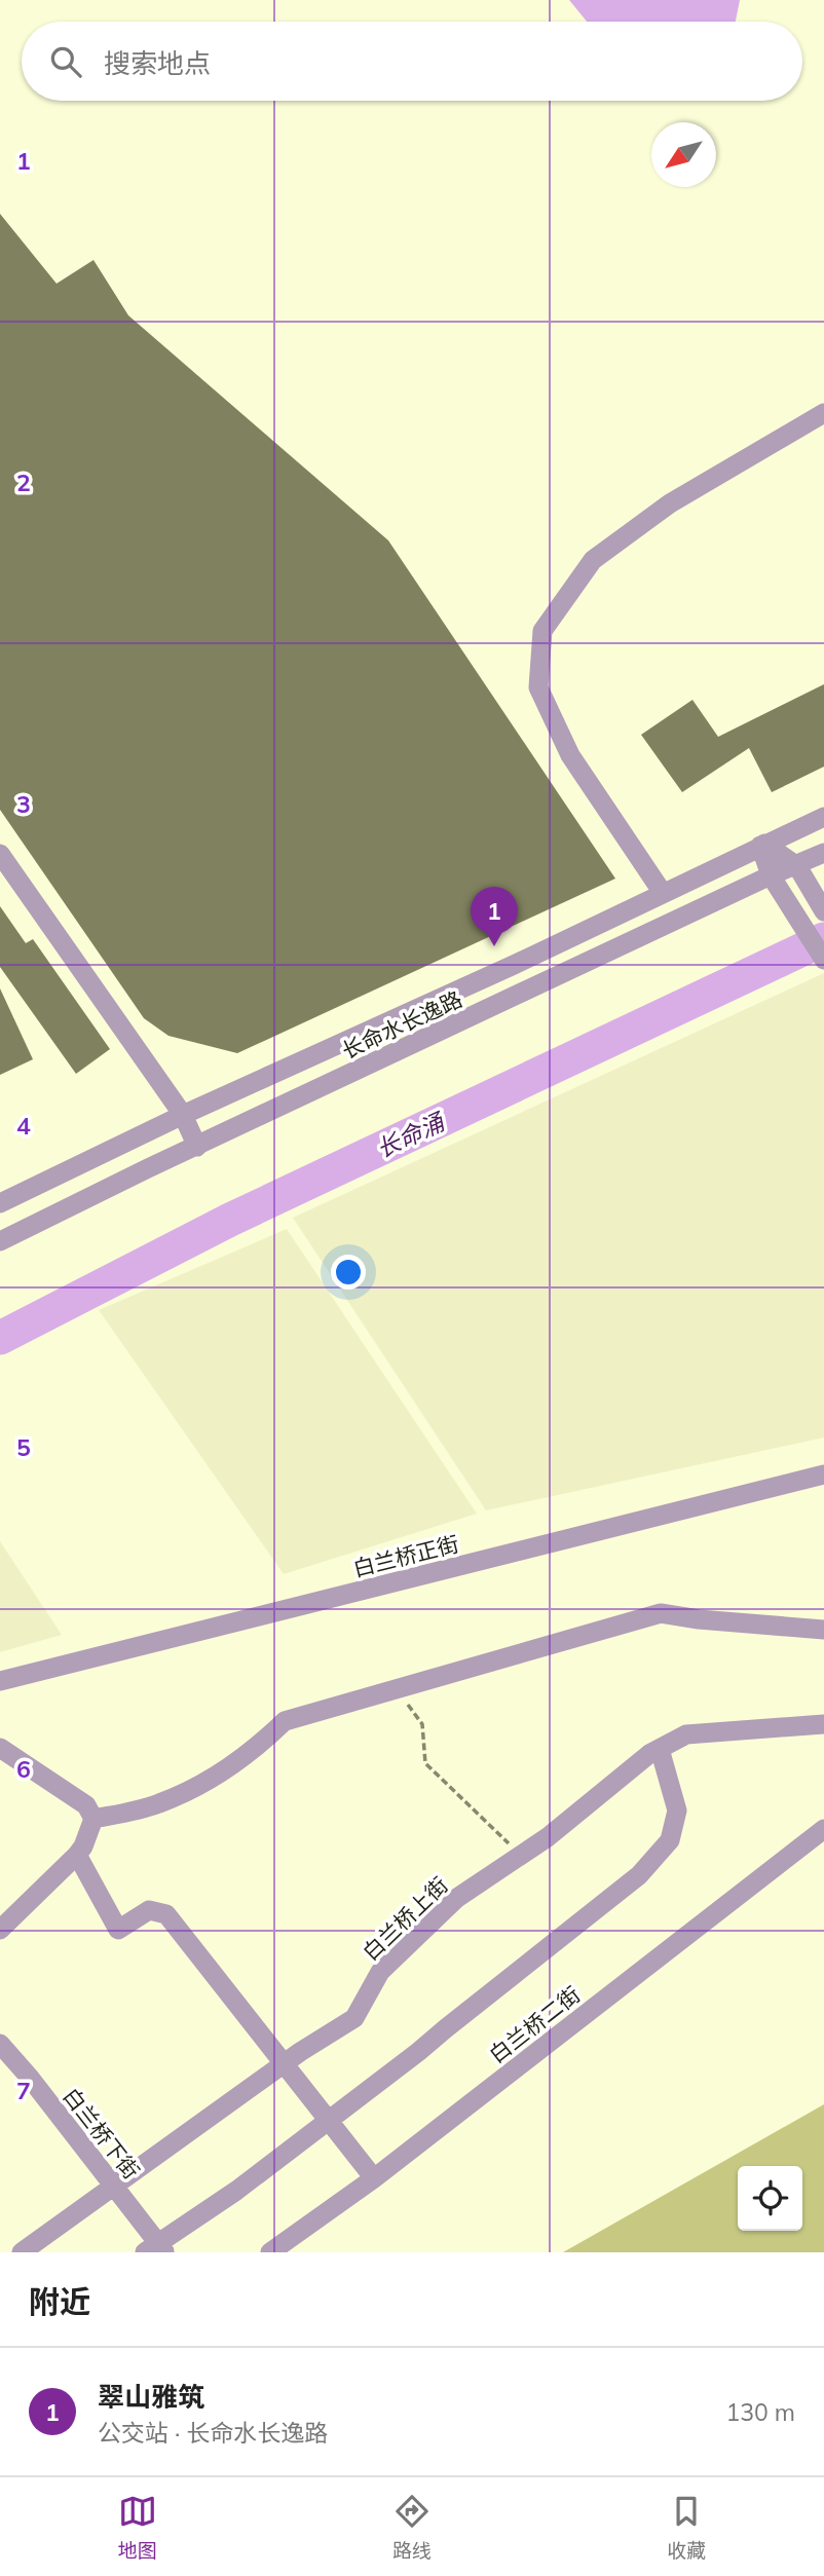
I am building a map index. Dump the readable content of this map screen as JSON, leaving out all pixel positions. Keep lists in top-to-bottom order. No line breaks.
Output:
{"streets":{"street":["长命水长逸路","白兰桥正街","白兰桥上街","白兰桥二街","白兰桥下街"]},"crossings":[["白兰桥上街","白兰桥下街"]],"water":["长命涌"],"north":"bottom left","page":{"search":"搜索地点","pins":"1","heading":"附近","list":[{"mark":"1","name":"翠山雅筑","note":"公交站 · 长命水长逸路","value":"130 m"}],"nav":["地图","路线","收藏"]},"grid":{"rows":["1","2","3","4","5","6","7"]}}
